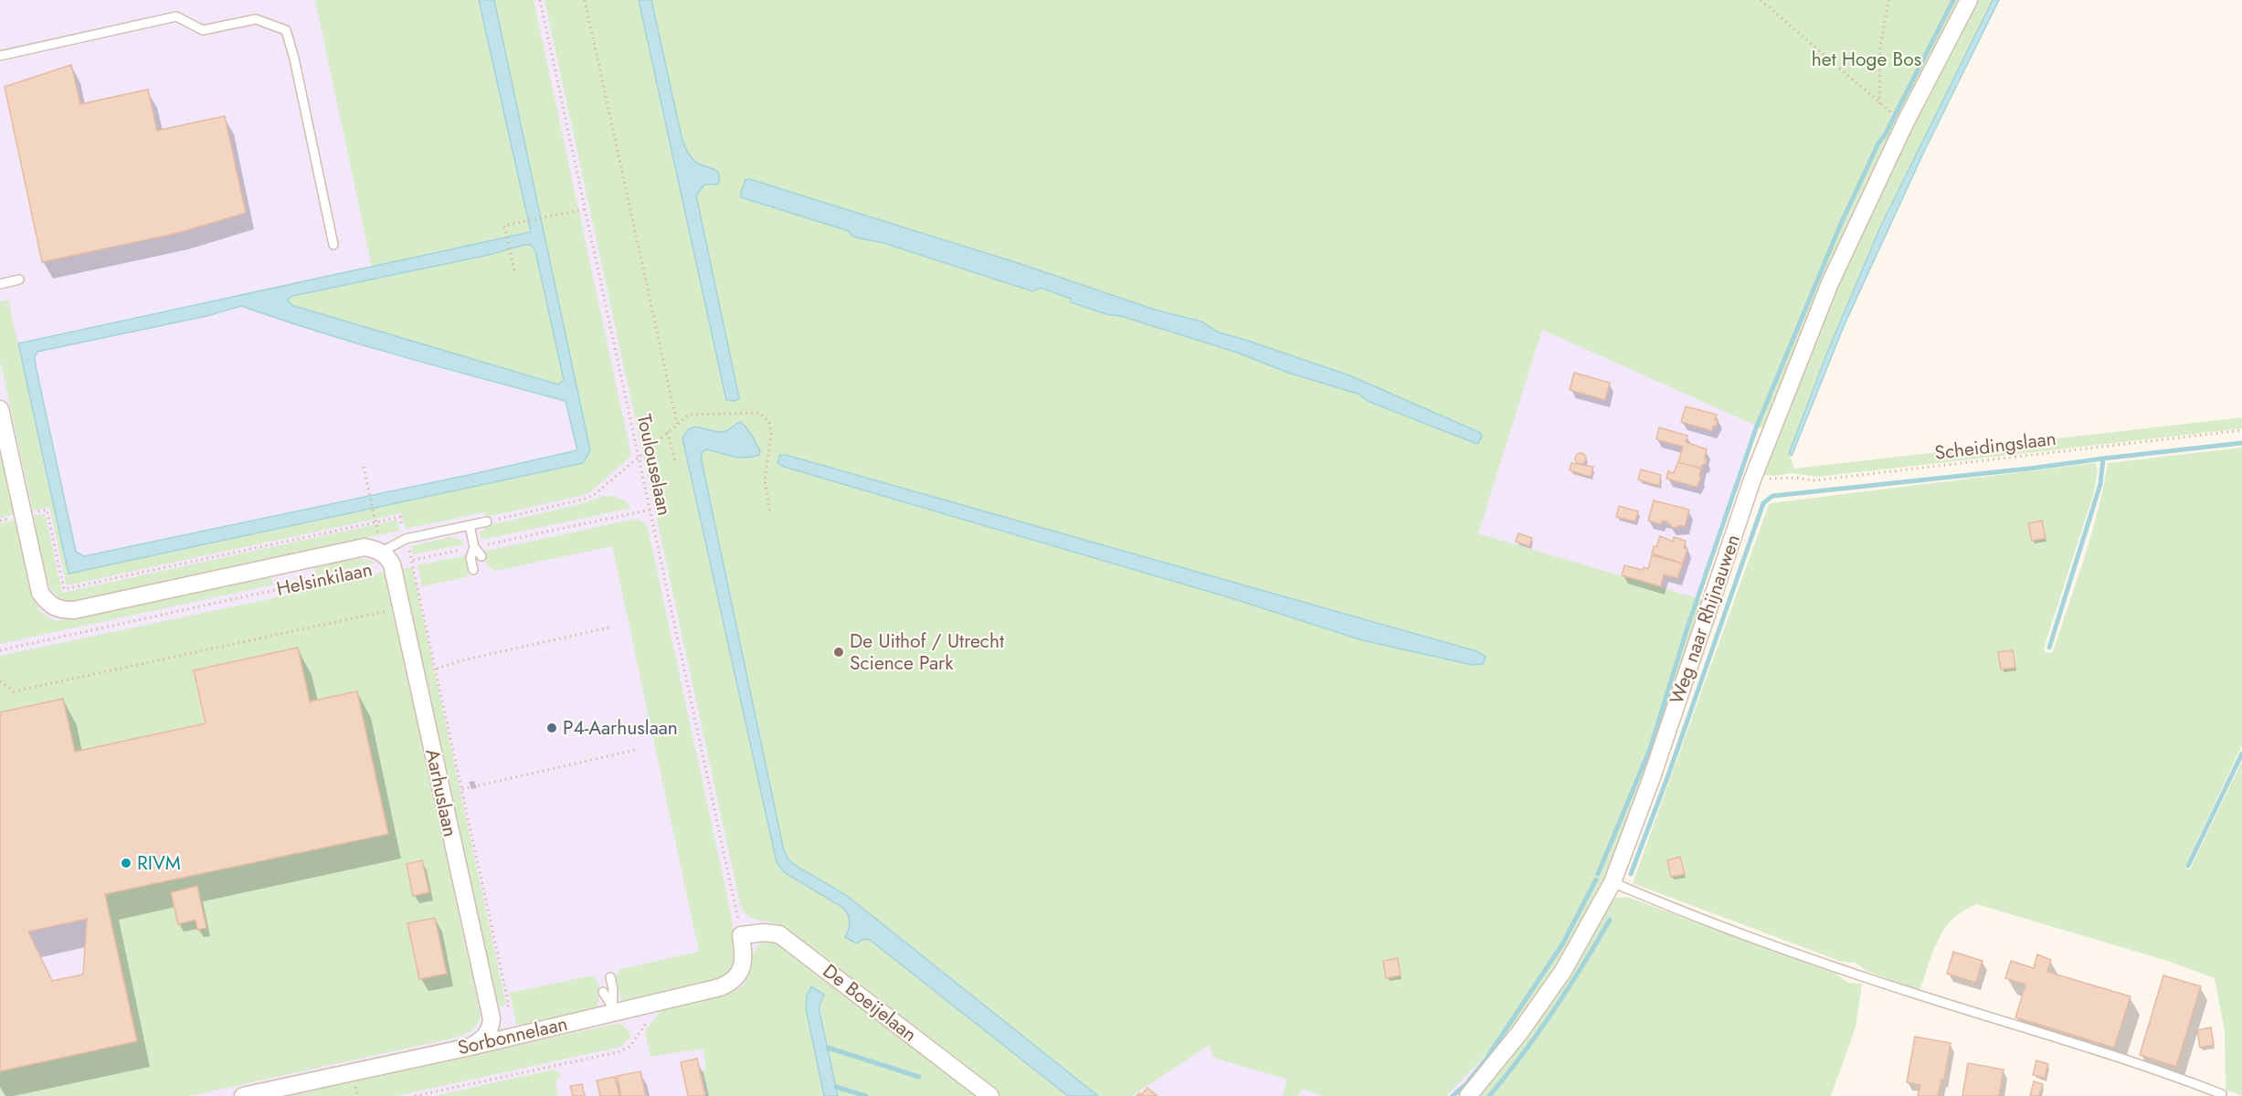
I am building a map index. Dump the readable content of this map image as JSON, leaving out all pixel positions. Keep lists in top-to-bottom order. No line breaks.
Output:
{"streets":{"street":["Helsinkilaan","Weg naar Rhijnauwen","Aarhuslaan","De Boeijelaan","Sorbonnelaan"],"path":["Scheidingslaan","Toulouselaan"]},"crossings":[["Scheidingslaan","Weg naar Rhijnauwen"],["Toulouselaan","Helsinkilaan"],["Toulouselaan","De Boeijelaan"],["Toulouselaan","Sorbonnelaan"],["Helsinkilaan","Aarhuslaan"],["Aarhuslaan","Sorbonnelaan"],["De Boeijelaan","Sorbonnelaan"]],"parks":["het Hoge Bos"],"places":["De Uithof / Utrecht Science Park","P4-Aarhuslaan","RIVM"]}
